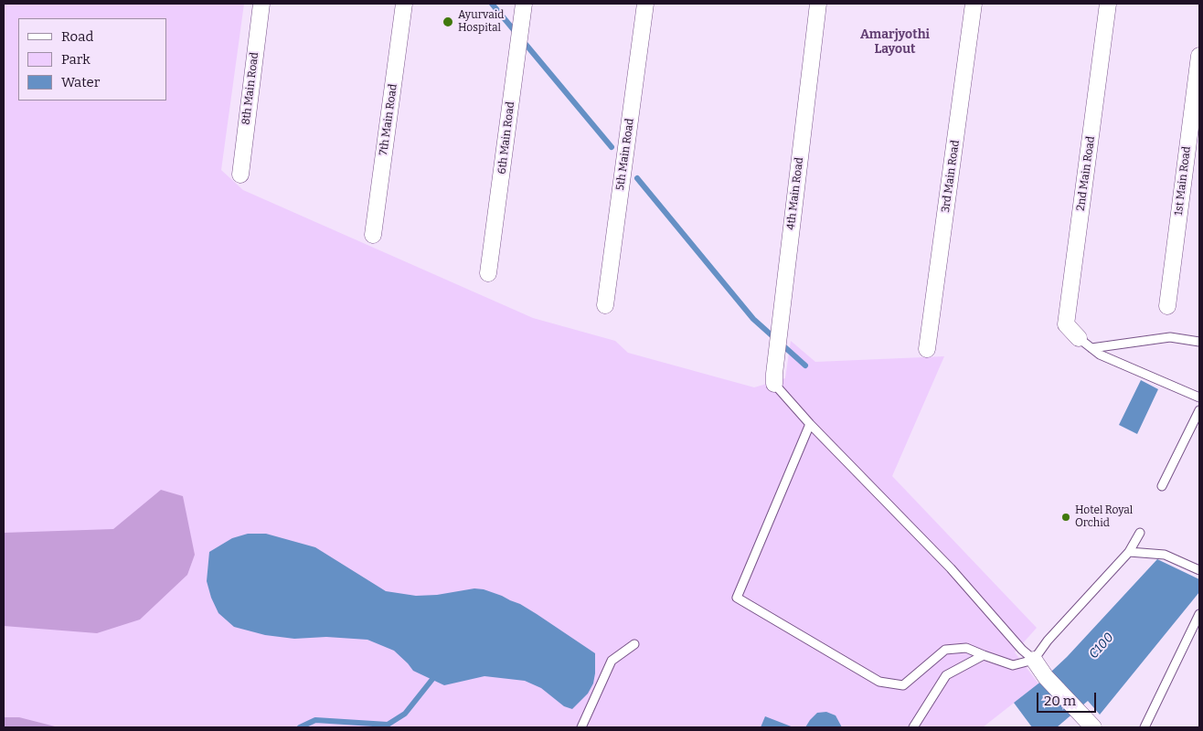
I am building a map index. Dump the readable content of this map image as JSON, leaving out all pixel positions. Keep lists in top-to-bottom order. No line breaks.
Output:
{"streets":{"street":["8th Main Road","7th Main Road","6th Main Road","5th Main Road","2nd Main Road","3rd Main Road","1st Main Road","4th Main Road"]},"districts":["Amarjyothi Layout"],"water":["C100"],"places":["Ayurvaid Hospital","Hotel Royal Orchid"],"legend":["Road","Park","Water"],"scale_bar":"20 m"}
